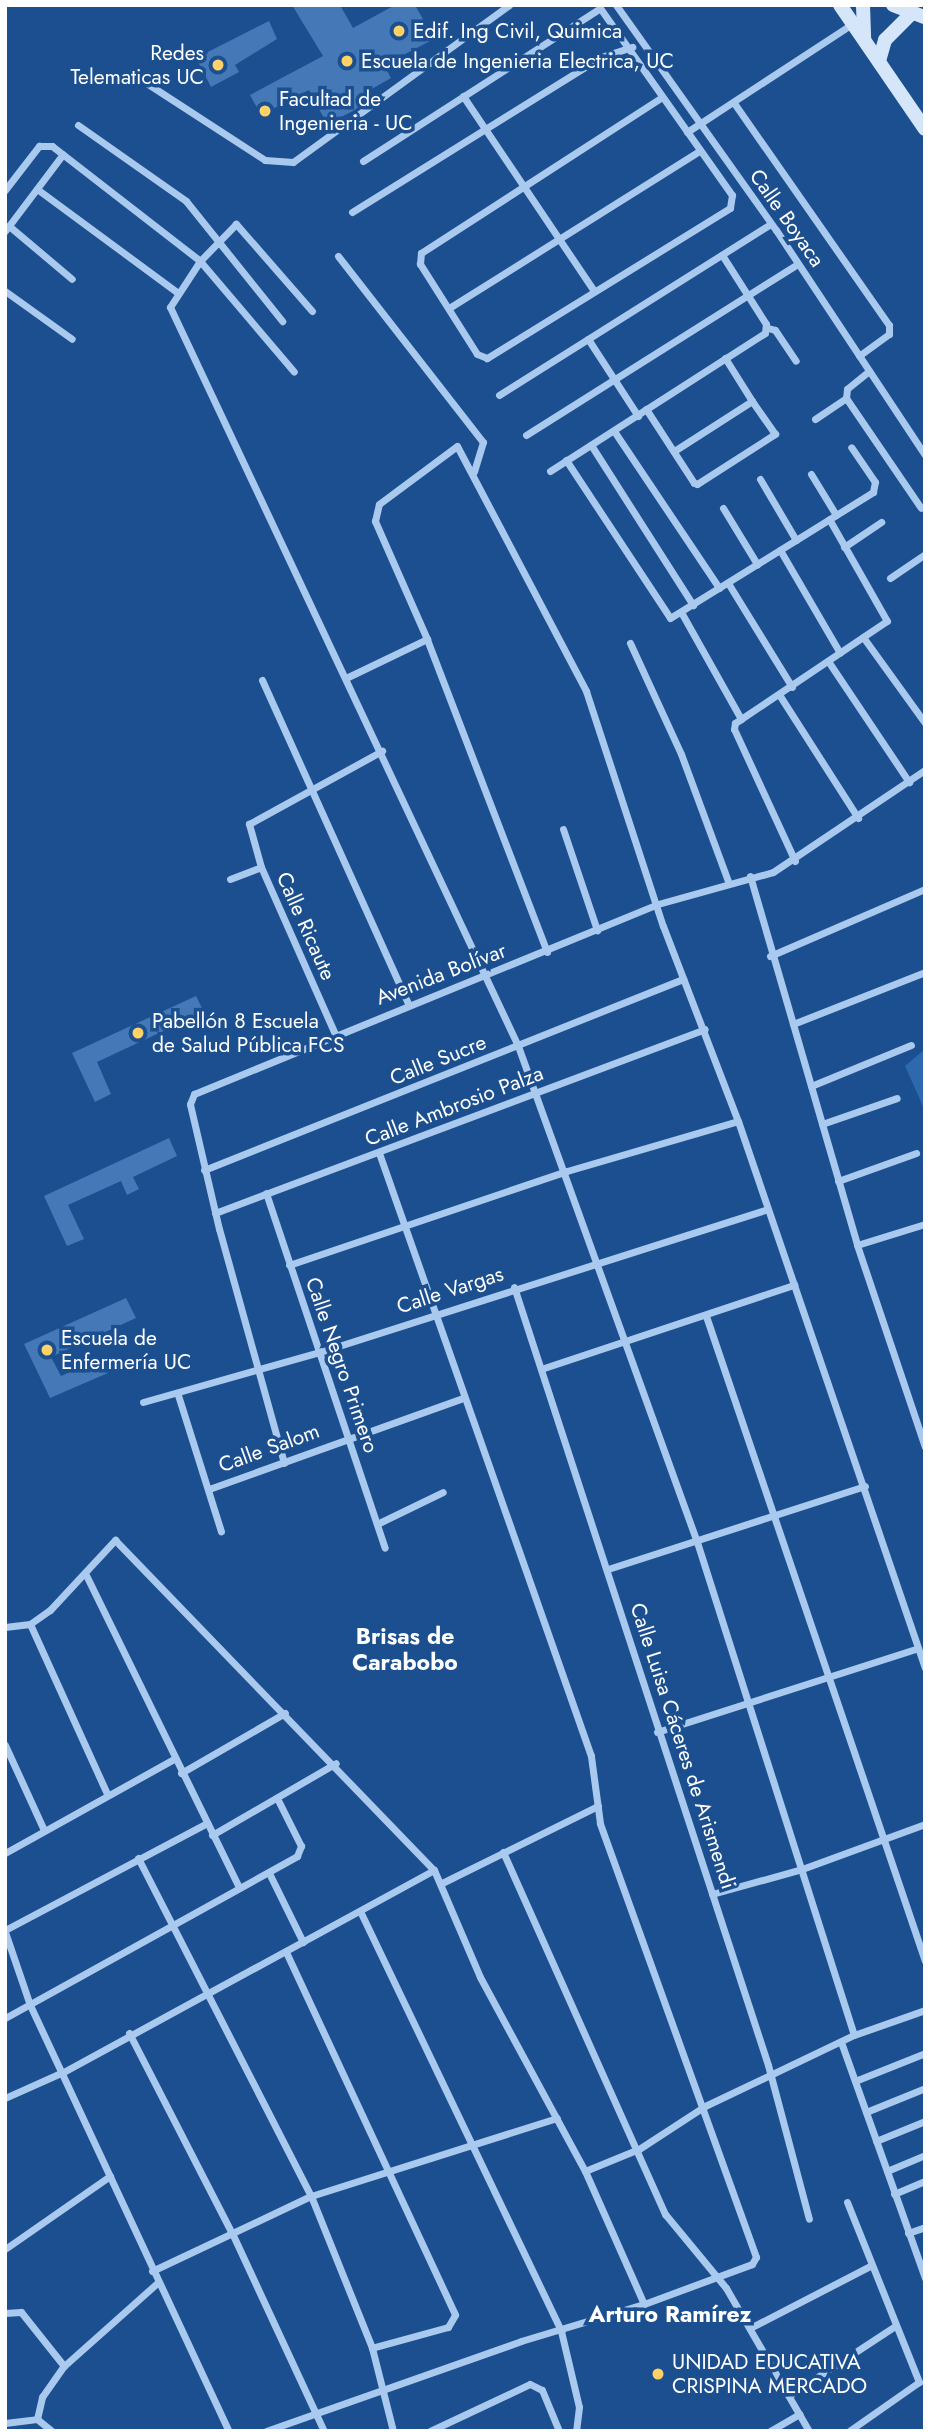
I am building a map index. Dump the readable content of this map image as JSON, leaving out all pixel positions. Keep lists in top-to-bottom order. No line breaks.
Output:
{"streets":{"street":["Calle Boyaca","Calle Ricaute","Avenida Bolívar","Calle Sucre","Calle Ambrosio Palza","Calle Vargas","Calle Negro Primero","Calle Salom","Calle Luisa Cáceres de Arismendi"]},"crossings":[["Calle Ricaute","Avenida Bolívar"],["Avenida Bolívar","Calle Sucre"],["Avenida Bolívar","Calle Ambrosio Palza"],["Avenida Bolívar","Calle Vargas"],["Avenida Bolívar","Calle Salom"],["Calle Ambrosio Palza","Calle Negro Primero"],["Calle Vargas","Calle Negro Primero"],["Calle Vargas","Calle Luisa Cáceres de Arismendi"],["Calle Negro Primero","Calle Salom"]],"districts":["Brisas de Carabobo","Arturo Ramírez"],"places":["Edif. Ing Civil, Quimica","Escuela de Ingenieria Electrica, UC","Redes Telematicas UC","Facultad de Ingenieria - UC","Pabellón 8 Escuela de Salud Pública FCS","Escuela de Enfermería UC","UNIDAD EDUCATIVA CRISPINA MERCADO"]}
